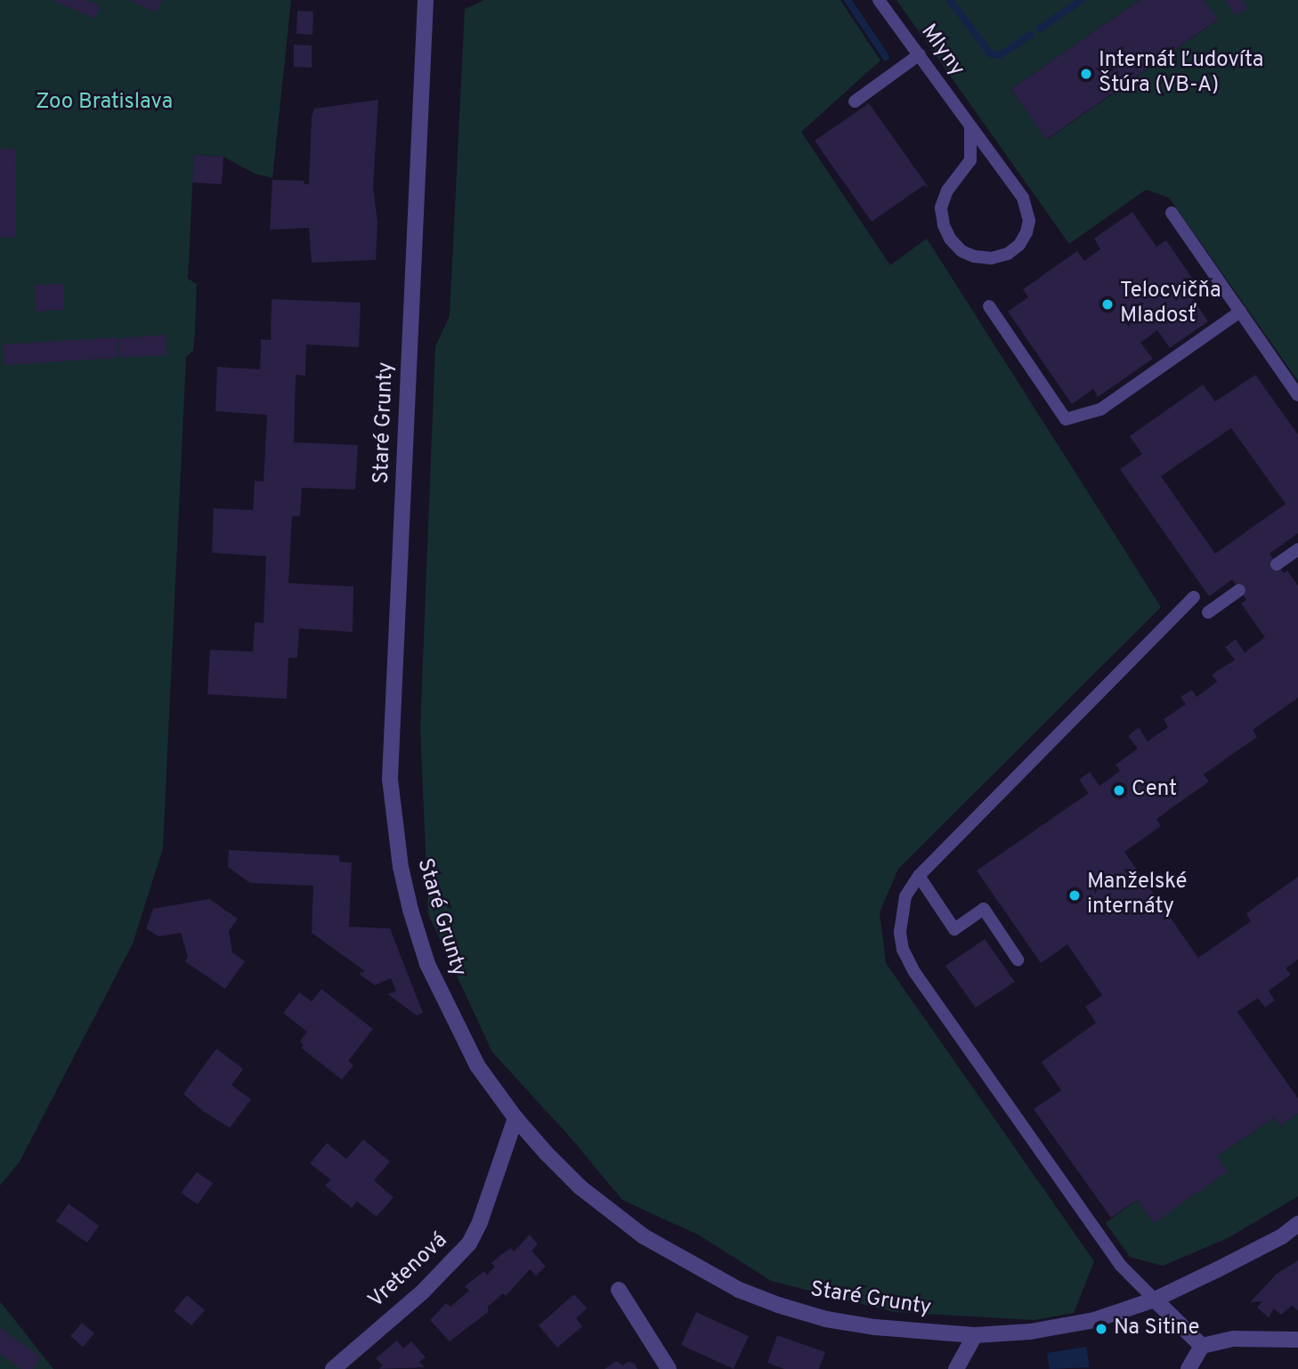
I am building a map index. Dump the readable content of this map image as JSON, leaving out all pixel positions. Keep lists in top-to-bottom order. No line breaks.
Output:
{"streets":{"street":["Staré Grunty","Vretenová"],"lane":["Mlyny"]},"crossings":[["Staré Grunty","Vretenová"]],"parks":["Zoo Bratislava"],"places":["Internát Ľudovíta Štúra (VB-A)","Telocvičňa Mladosť","Cent","Manželské internáty","Na Sitine"]}
